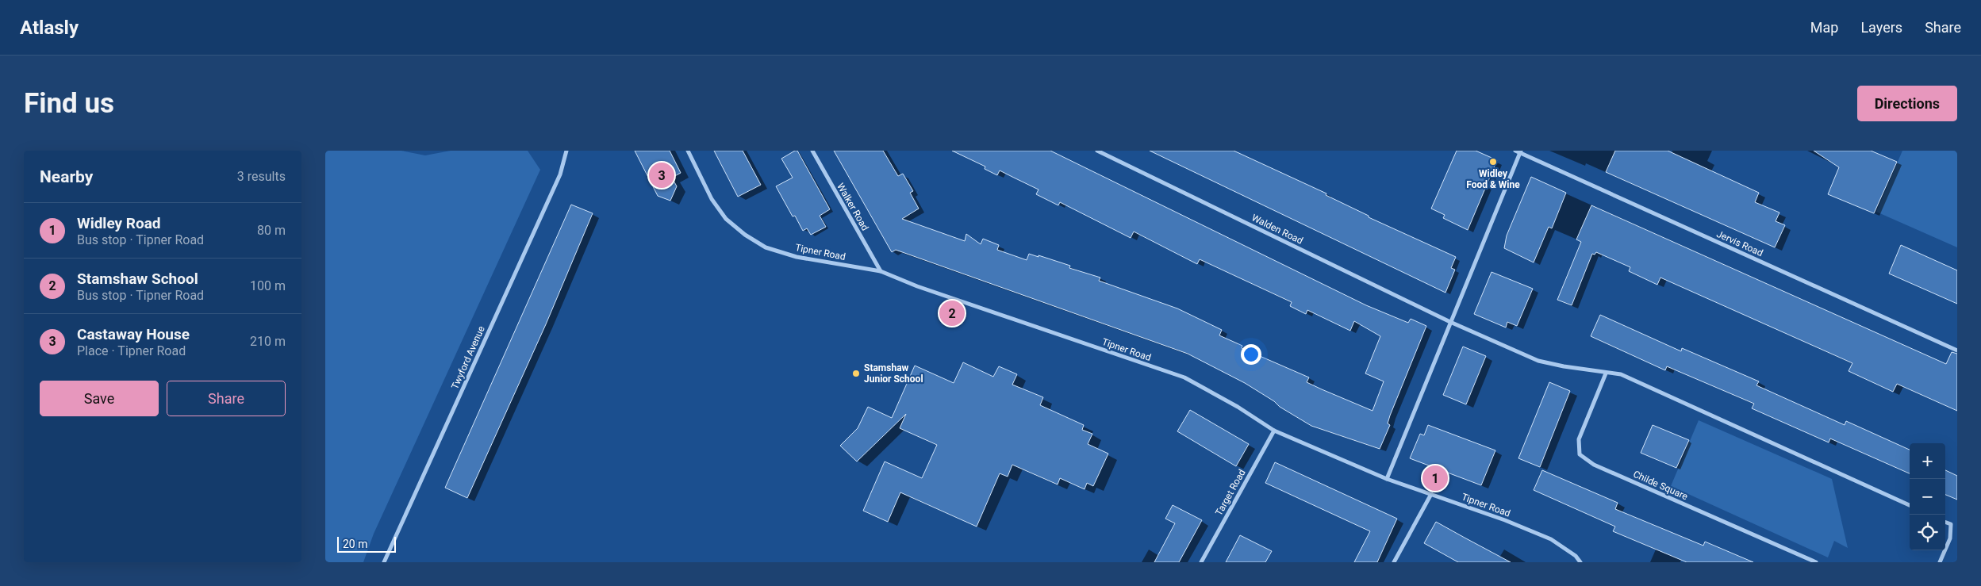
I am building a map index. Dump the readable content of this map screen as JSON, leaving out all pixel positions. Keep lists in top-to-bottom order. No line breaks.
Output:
{"streets":{"street":["Walker Road","Walden Road","Jervis Road","Tipner Road","Twyford Avenue","Childe Square","Target Road"]},"crossings":[["Walker Road","Tipner Road"],["Tipner Road","Target Road"]],"places":["Widley Food & Wine","Stamshaw Junior School"],"scale_bar":"20 m","page":{"header":"Atlasly","nav":["Map","Layers","Share"],"buttons":["Directions",["Save","Share"]],"title":"Find us","heading":["Nearby","3 results"],"pins":["3","2","1"],"list":[{"mark":"1","name":"Widley Road","note":"Bus stop · Tipner Road","value":"80 m"},{"mark":"2","name":"Stamshaw School","note":"Bus stop · Tipner Road","value":"100 m"},{"mark":"3","name":"Castaway House","note":"Place · Tipner Road","value":"210 m"}],"map_buttons":["+","−"],"scale":"20 m"}}
